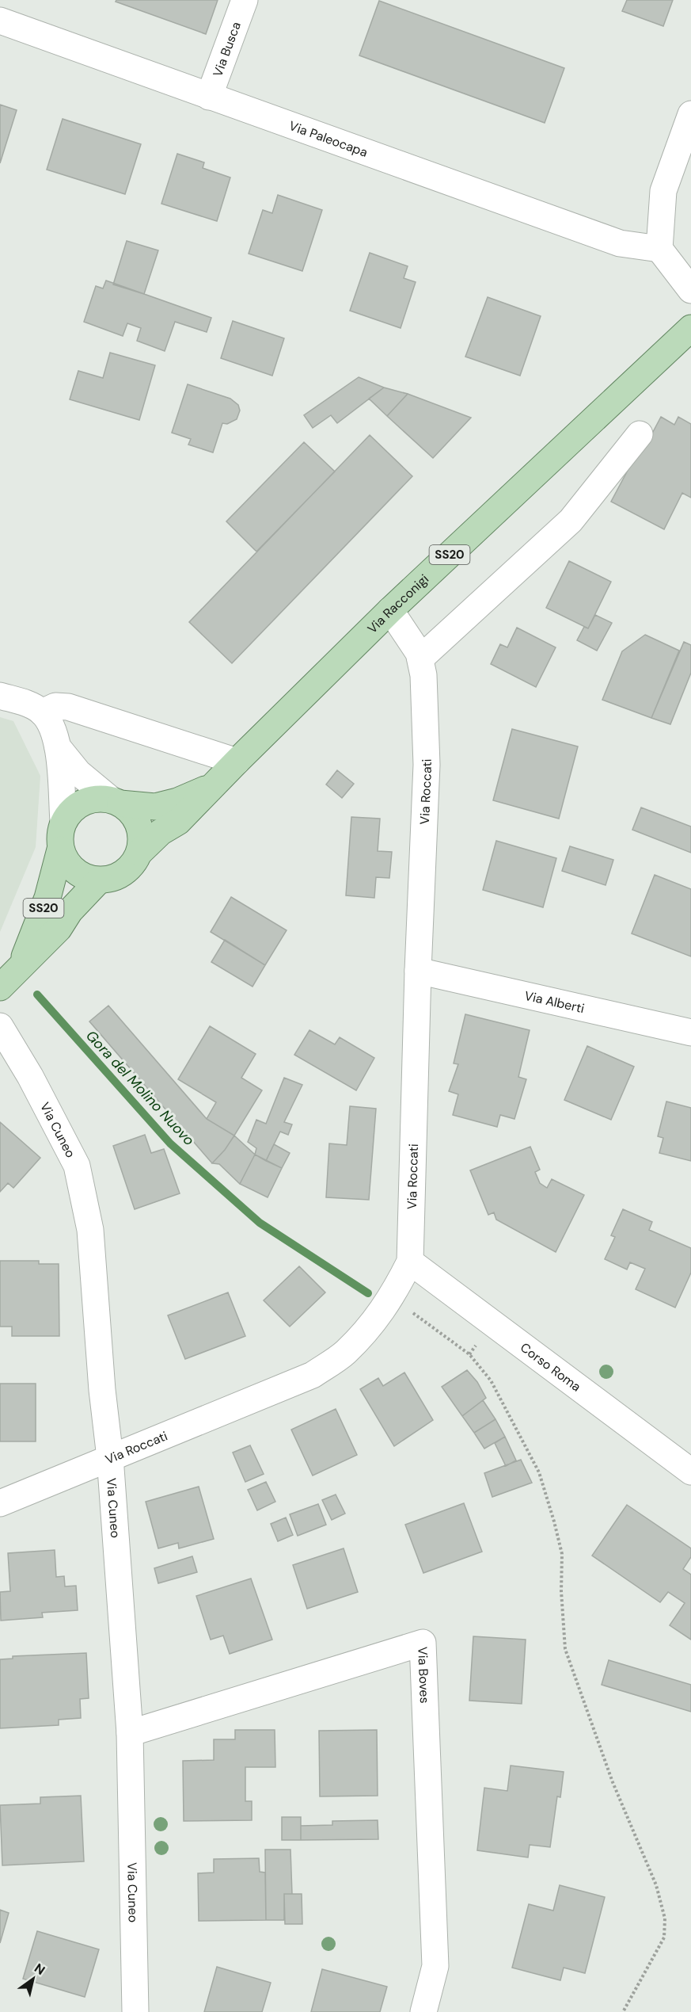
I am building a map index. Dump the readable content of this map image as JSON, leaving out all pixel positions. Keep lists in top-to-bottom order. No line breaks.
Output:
{"streets":{"main road":["SS20","Via Racconigi"],"street":["Via Busca","Via Paleocapa","Via Roccati","Via Alberti","Via Cuneo","Corso Roma","Via Boves"]},"crossings":[["Via Busca","Via Paleocapa"],["SS20","Via Racconigi"],["Via Racconigi","Via Roccati"],["Via Roccati","Via Alberti"],["Via Roccati","Via Cuneo"],["Via Roccati","Corso Roma"],["Via Cuneo","Via Boves"]],"water":["Gora del Molino Nuovo"],"north":"top right"}
